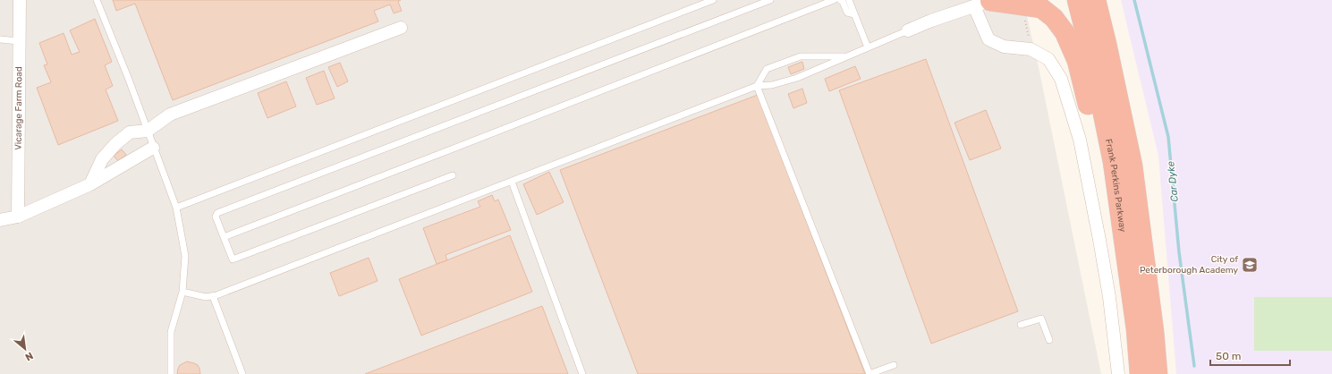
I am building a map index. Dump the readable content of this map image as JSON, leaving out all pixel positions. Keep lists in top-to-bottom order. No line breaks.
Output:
{"streets":{"highway":["Frank Perkins Parkway"],"street":["Vicarage Farm Road"]},"water":["Car Dyke"],"places":{"school or university":["City of Peterborough Academy"]},"scale_bar":"50 m","north":"bottom right"}
